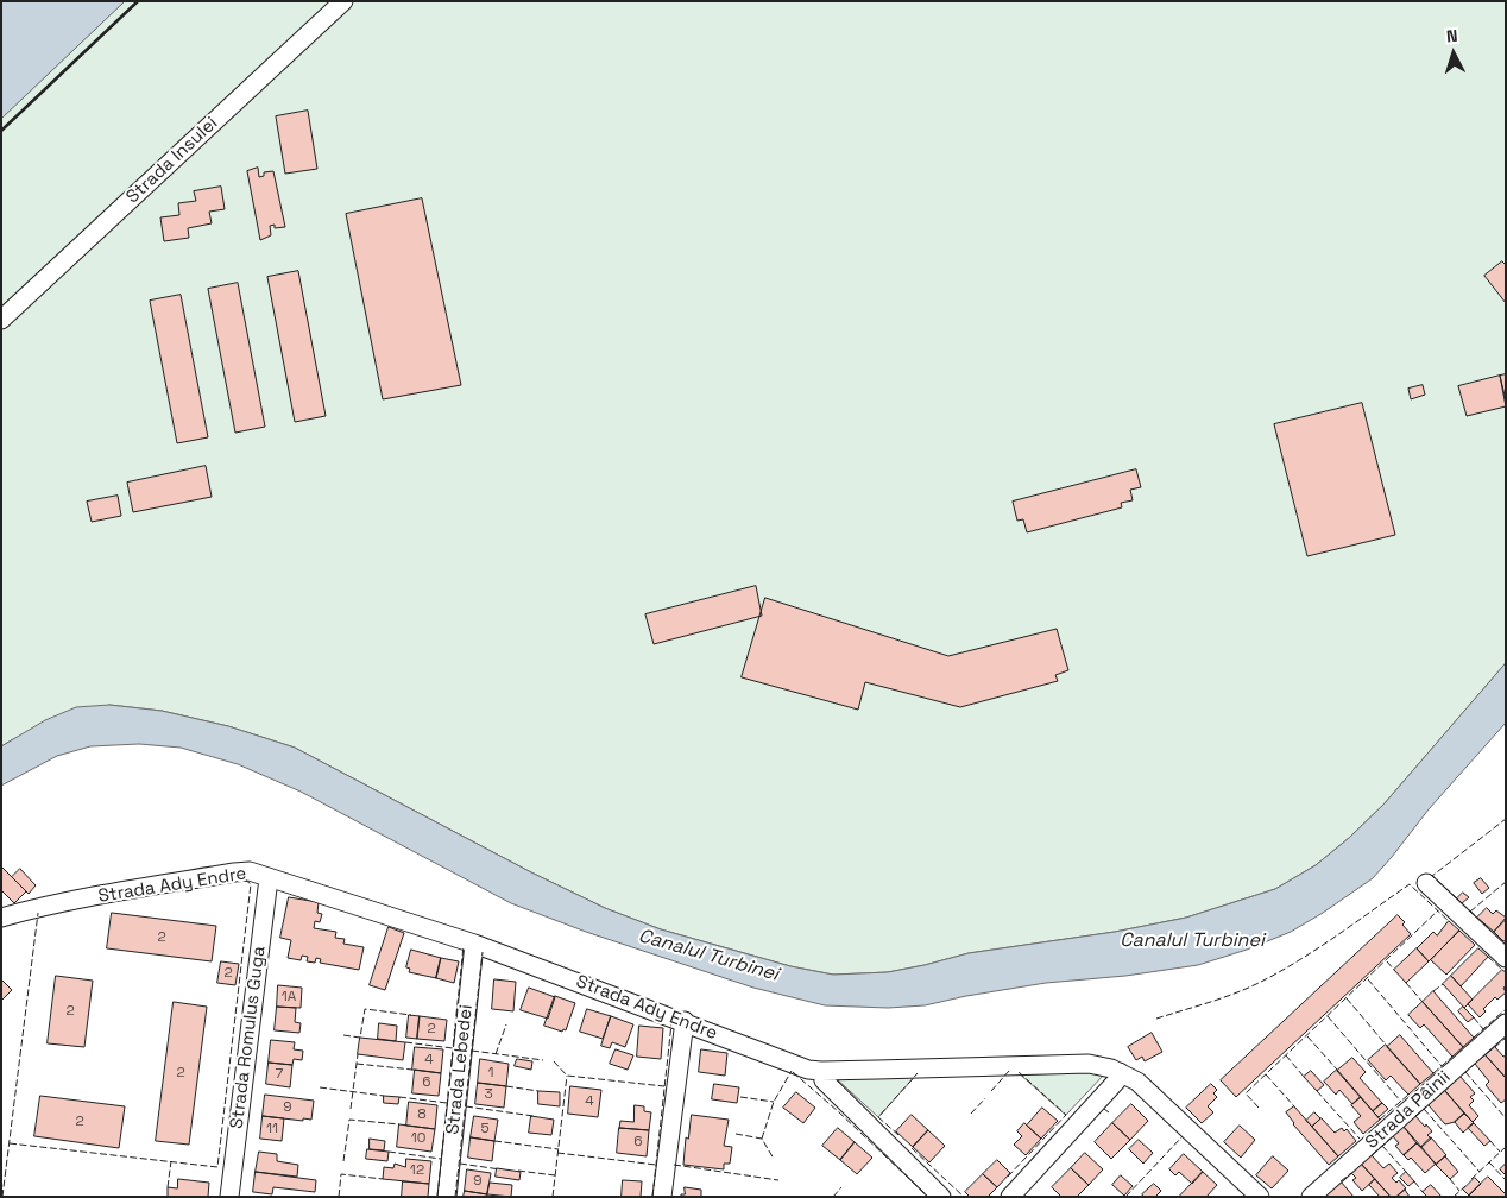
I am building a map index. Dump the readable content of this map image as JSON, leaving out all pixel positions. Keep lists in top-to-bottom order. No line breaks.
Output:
{"streets":{"street":["Strada Insulei","Strada Ady Endre","Strada Romulus Guga","Strada Lebedei","Strada Pâinii"]},"crossings":[["Strada Ady Endre","Strada Romulus Guga"],["Strada Ady Endre","Strada Lebedei"]],"water":["Canalul Turbinei"],"house_numbers":["2","2","1A","2","2","4","2","1","7","6","3","4","9","8","2","11","5","10","6","12","9"],"north":"top"}
